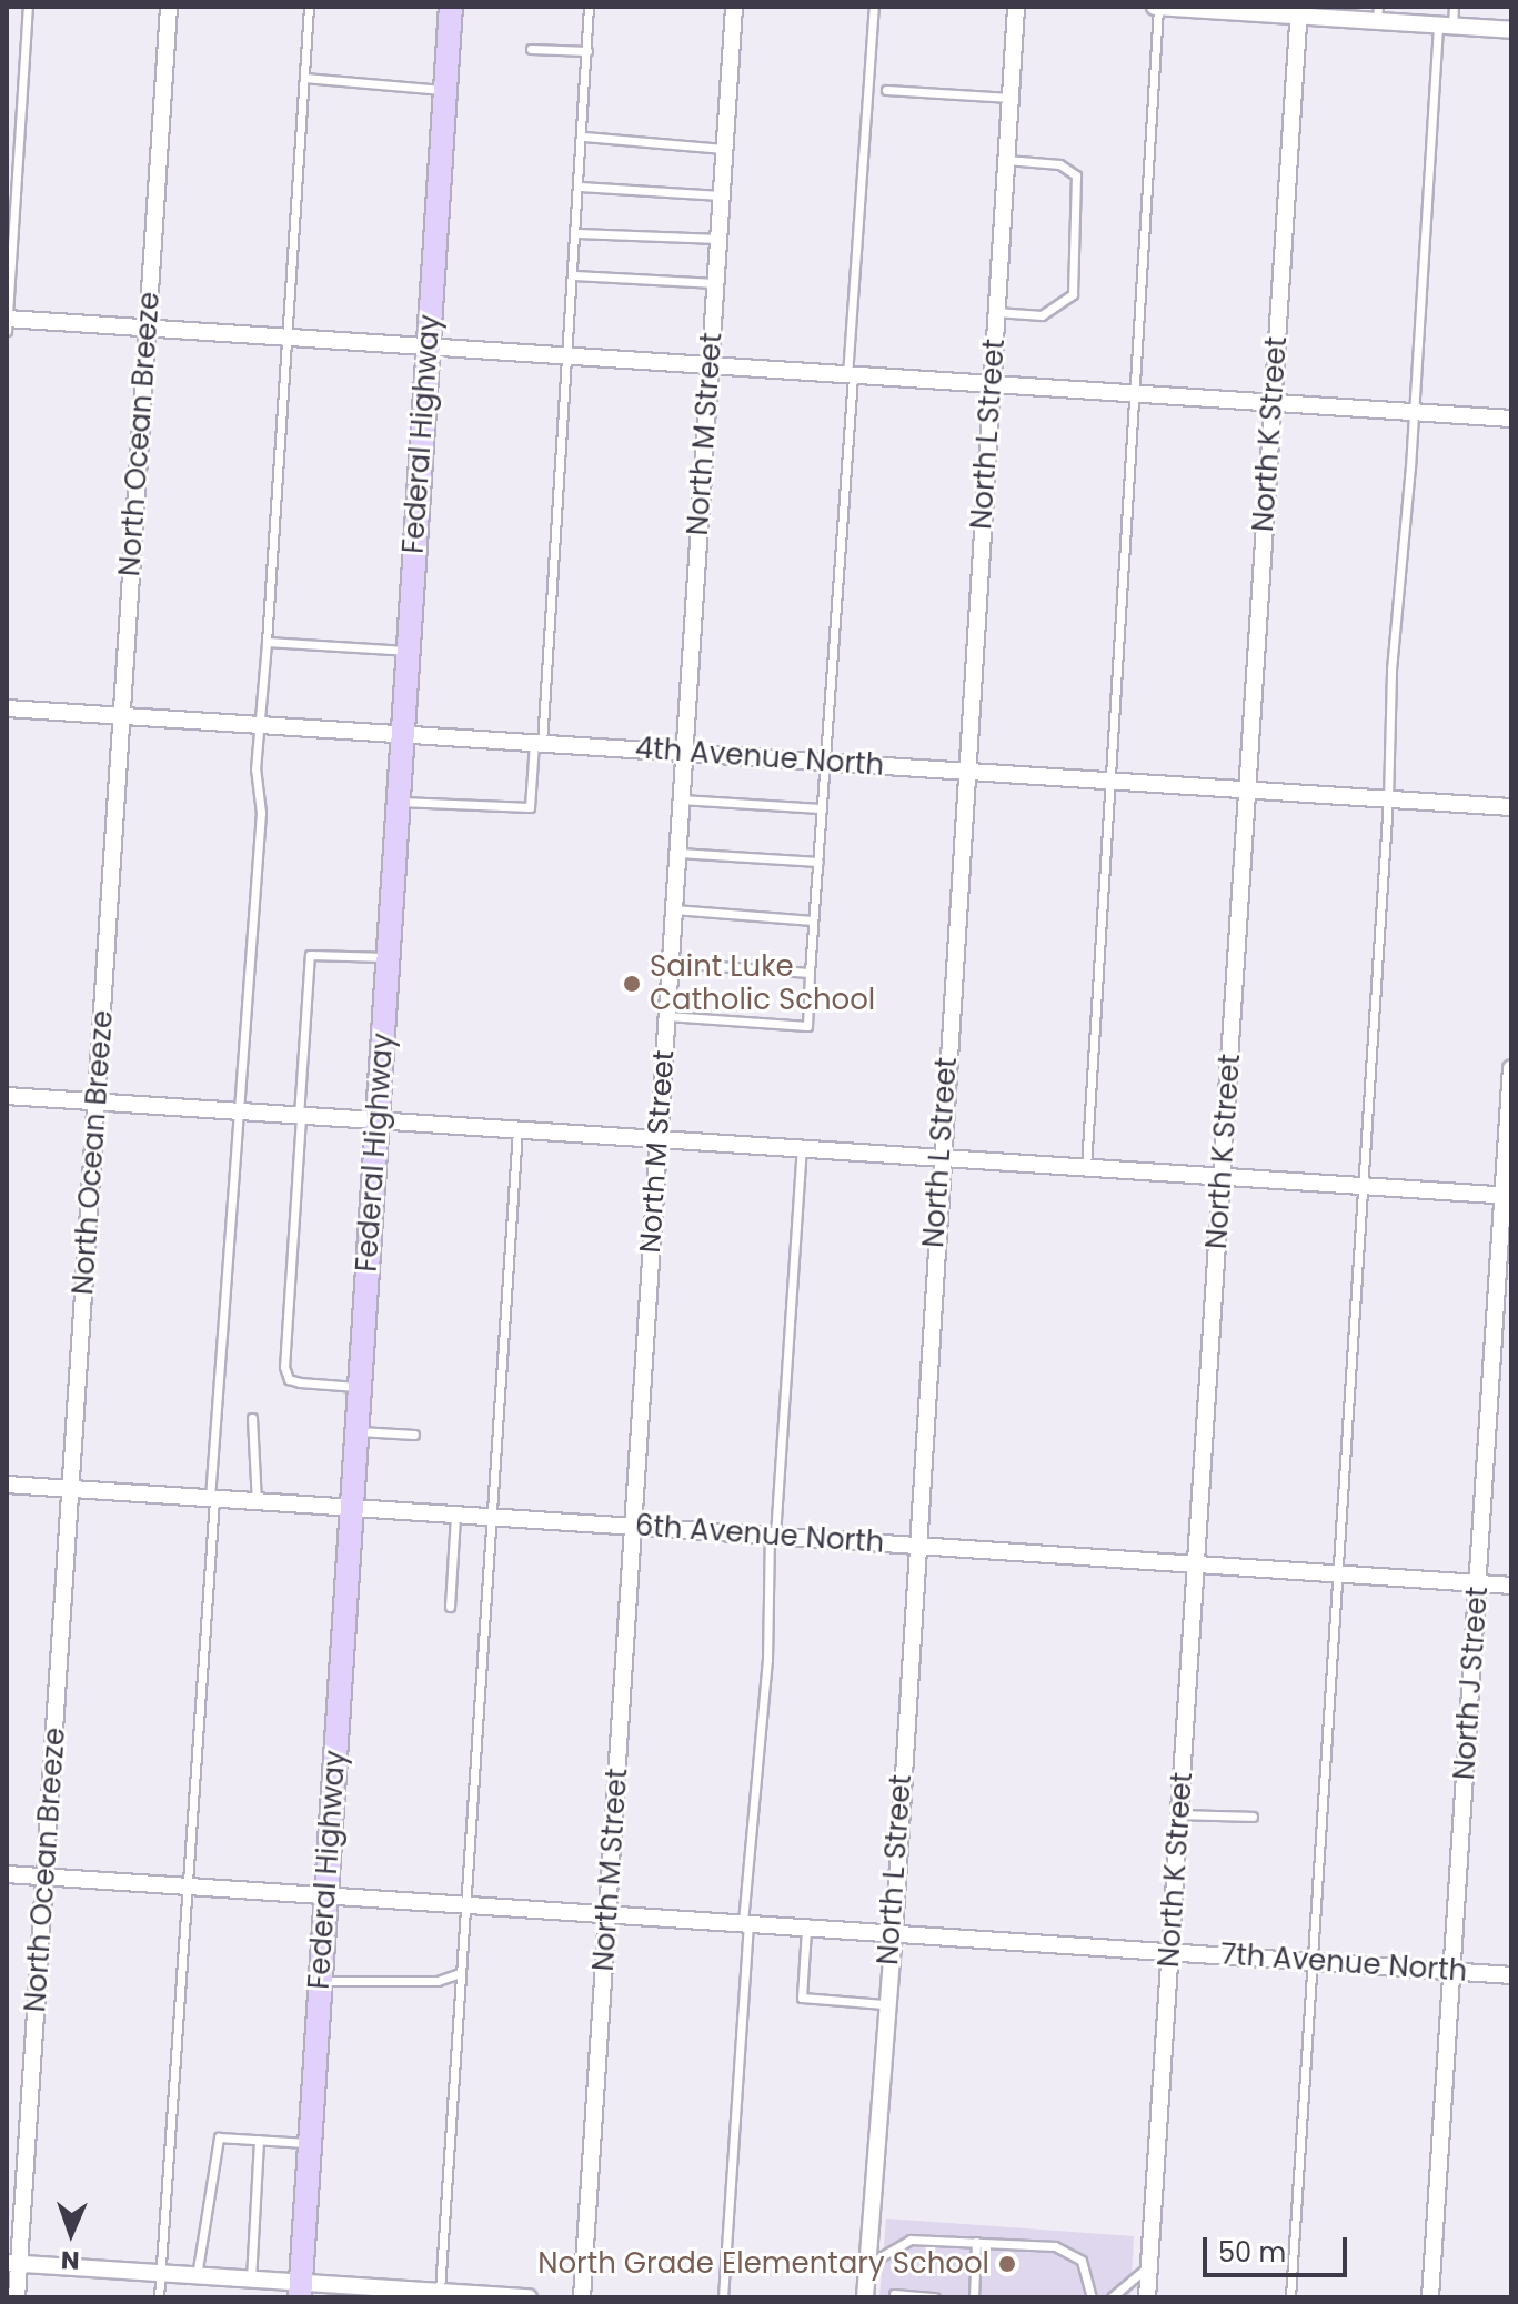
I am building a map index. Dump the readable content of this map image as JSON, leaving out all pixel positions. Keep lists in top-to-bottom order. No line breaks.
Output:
{"streets":{"main road":["Federal Highway"],"street":["North Ocean Breeze","North M Street","North L Street","North K Street","4th Avenue North","6th Avenue North","North J Street","7th Avenue North"]},"crossings":[["North Ocean Breeze","4th Avenue North"],["North Ocean Breeze","6th Avenue North"],["North Ocean Breeze","7th Avenue North"],["Federal Highway","4th Avenue North"],["Federal Highway","6th Avenue North"],["Federal Highway","7th Avenue North"],["North M Street","4th Avenue North"],["North M Street","6th Avenue North"],["North M Street","7th Avenue North"],["North L Street","4th Avenue North"],["North L Street","6th Avenue North"],["North L Street","7th Avenue North"],["North K Street","4th Avenue North"],["North K Street","6th Avenue North"],["North K Street","7th Avenue North"],["6th Avenue North","North J Street"],["North J Street","7th Avenue North"]],"places":["Saint Luke Catholic School","North Grade Elementary School"],"scale_bar":"50 m","north":"bottom"}
